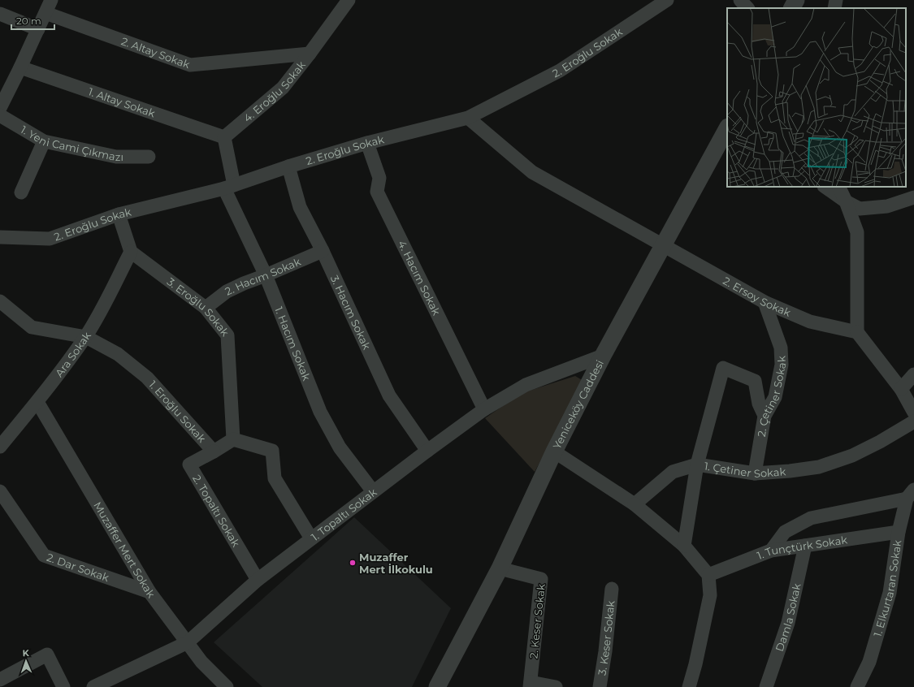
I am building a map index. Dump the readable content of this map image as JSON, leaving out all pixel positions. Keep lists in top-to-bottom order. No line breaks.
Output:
{"streets":{"street":["2. Altay Sokak","2. Eroğlu Sokak","4. Eroğlu Sokak","1. Altay Sokak","1. Yeni Cami Çıkmazı","2. Hacım Sokak","4. Hacım Sokak","2. Ersoy Sokak","3. Eroğlu Sokak","3. Hacım Sokak","1. Hacım Sokak","Ara Sokak","2. Çetiner Sokak","Yeniceköy Caddesi","1. Eroğlu Sokak","1. Çetiner Sokak","2. Topaltı Sokak","1. Topaltı Sokak","1. Tunçtürk Sokak","Muzaffer Mert Sokak","2. Dar Sokak","1. Elkurtaran Sokak","Damla Sokak","2. Keser Sokak","3. Keser Sokak"]},"crossings":[["2. Altay Sokak","4. Eroğlu Sokak"],["2. Eroğlu Sokak","4. Hacım Sokak"],["2. Eroğlu Sokak","2. Ersoy Sokak"],["2. Eroğlu Sokak","3. Hacım Sokak"],["2. Eroğlu Sokak","1. Hacım Sokak"],["4. Eroğlu Sokak","1. Altay Sokak"],["2. Hacım Sokak","3. Eroğlu Sokak"],["2. Hacım Sokak","3. Hacım Sokak"],["2. Hacım Sokak","1. Hacım Sokak"],["4. Hacım Sokak","1. Topaltı Sokak"],["2. Ersoy Sokak","2. Çetiner Sokak"],["2. Ersoy Sokak","Yeniceköy Caddesi"],["3. Eroğlu Sokak","Ara Sokak"],["3. Eroğlu Sokak","1. Eroğlu Sokak"],["3. Hacım Sokak","1. Topaltı Sokak"],["1. Hacım Sokak","1. Topaltı Sokak"],["Ara Sokak","1. Eroğlu Sokak"],["Ara Sokak","Muzaffer Mert Sokak"],["2. Çetiner Sokak","1. Çetiner Sokak"],["Yeniceköy Caddesi","1. Topaltı Sokak"],["Yeniceköy Caddesi","2. Keser Sokak"],["1. Eroğlu Sokak","2. Topaltı Sokak"],["2. Topaltı Sokak","1. Topaltı Sokak"],["1. Topaltı Sokak","Muzaffer Mert Sokak"],["1. Tunçtürk Sokak","1. Elkurtaran Sokak"],["1. Tunçtürk Sokak","Damla Sokak"],["Muzaffer Mert Sokak","2. Dar Sokak"]],"places":["Muzaffer Mert İlkokulu"],"scale_bar":"20 m","north":"top"}
